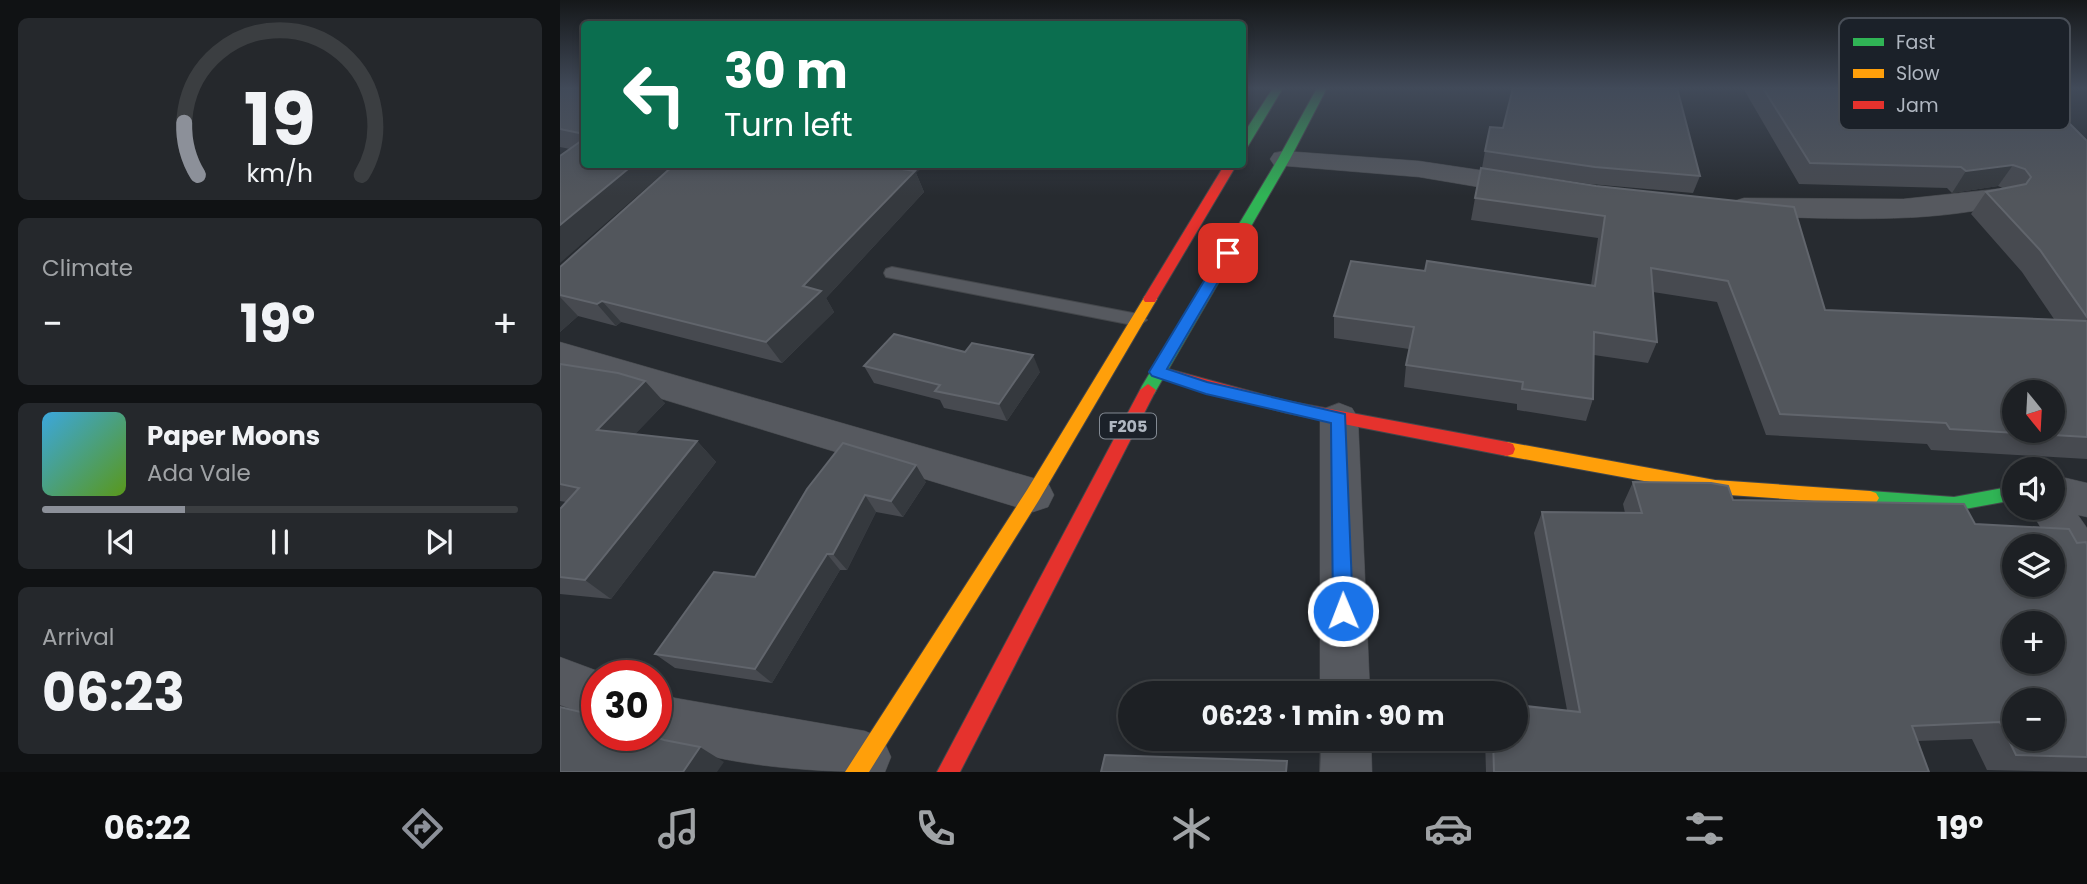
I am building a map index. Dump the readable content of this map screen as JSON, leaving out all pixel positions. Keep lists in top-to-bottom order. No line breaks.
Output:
{"streets":{"main road":["F205"]},"legend":["Fast","Slow","Jam"],"north":"bottom","page":{"turn":["30 m","Turn left"],"tile":["Climate",["Arrival","06:23"]],"heat":["−","19°","+"],"map_buttons":["+","−"],"song":["Paper Moons","Ada Vale"],"limit":"30","trip":"06:23 · 1 min · 90 m","tabs":["06:22","19°"],"gauge":["19","km/h"]}}
